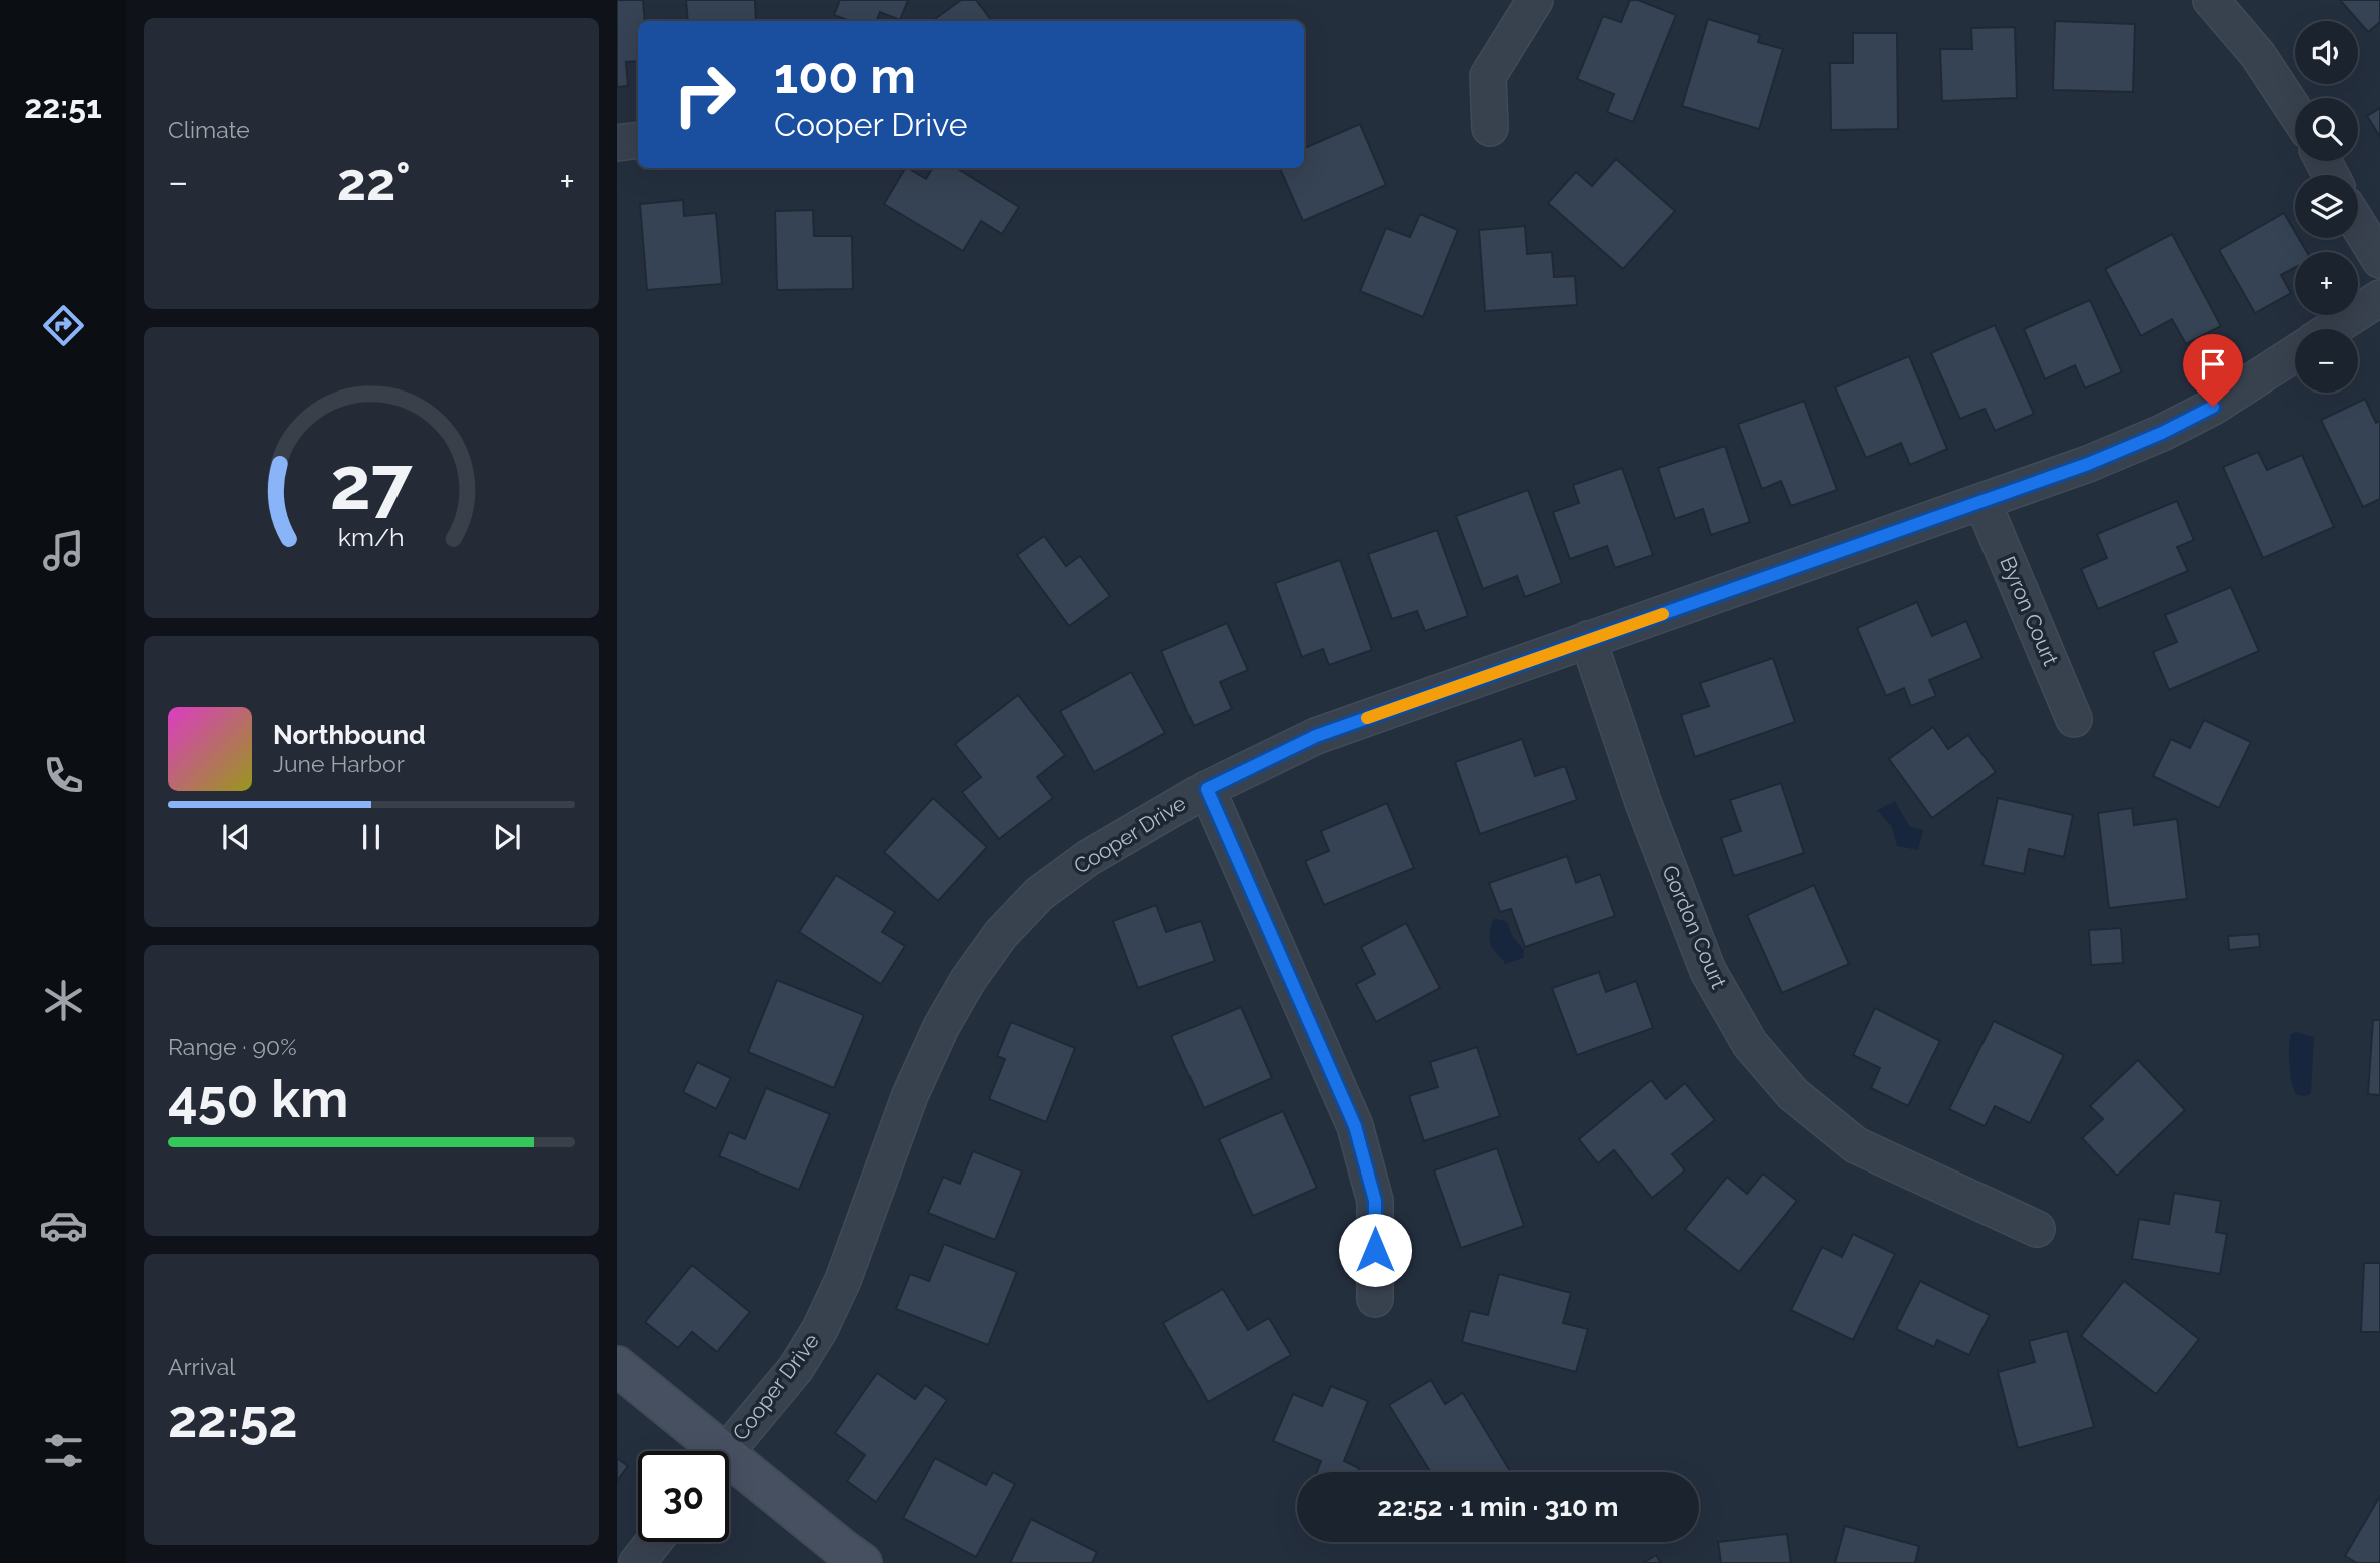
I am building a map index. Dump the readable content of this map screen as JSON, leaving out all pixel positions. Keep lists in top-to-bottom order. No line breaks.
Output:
{"streets":{"street":["Byron Court","Cooper Drive","Gordon Court"]},"crossings":[["Byron Court","Cooper Drive"],["Cooper Drive","Gordon Court"]],"page":{"tabs":"22:51","tile":["Climate",["Range · 90%","450 km"],["Arrival","22:52"]],"map_buttons":["+","−"],"turn":["100 m","Cooper Drive"],"heat":["−","22°","+"],"song":["Northbound","June Harbor"],"limit":"30","trip":"22:52 · 1 min · 310 m","gauge":["27","km/h"]}}
